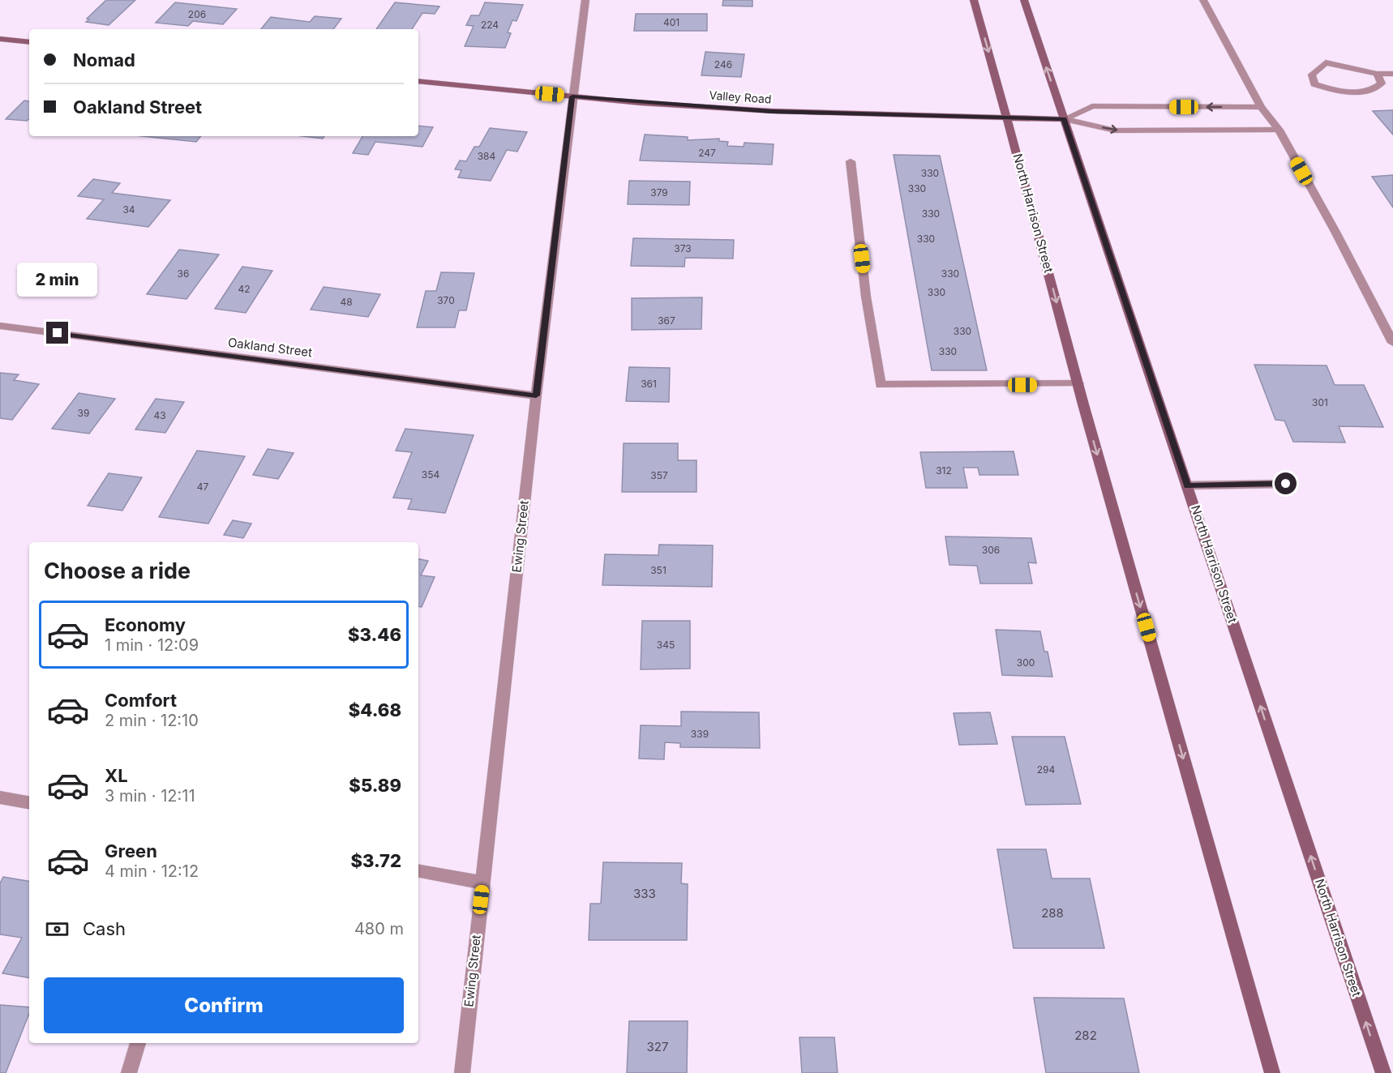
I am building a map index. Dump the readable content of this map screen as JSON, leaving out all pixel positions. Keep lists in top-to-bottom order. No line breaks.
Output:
{"streets":{"street":["Valley Road","North Harrison Street","Oakland Street","Ewing Street"]},"crossings":[["Valley Road","North Harrison Street"],["Valley Road","Ewing Street"],["Oakland Street","Ewing Street"]],"house_numbers":["206","401","224","246","247","384","330","330","379","34","330","330","373","36","330","42","330","370","48","367","330","330","361","301","39","43","312","354","357","47","306","351","345","300","339","294","333","288","282","327"],"page":{"banner":["Nomad","Oakland Street"],"bubble":"2 min","heading":"Choose a ride","list":[{"name":"Economy","note":"1 min · 12:09","value":"$3.46"},{"name":"Comfort","note":"2 min · 12:10","value":"$4.68"},{"name":"XL","note":"3 min · 12:11","value":"$5.89"},{"name":"Green","note":"4 min · 12:12","value":"$3.72"}],"pay":["Cash","480 m"],"buttons":"Confirm"}}
